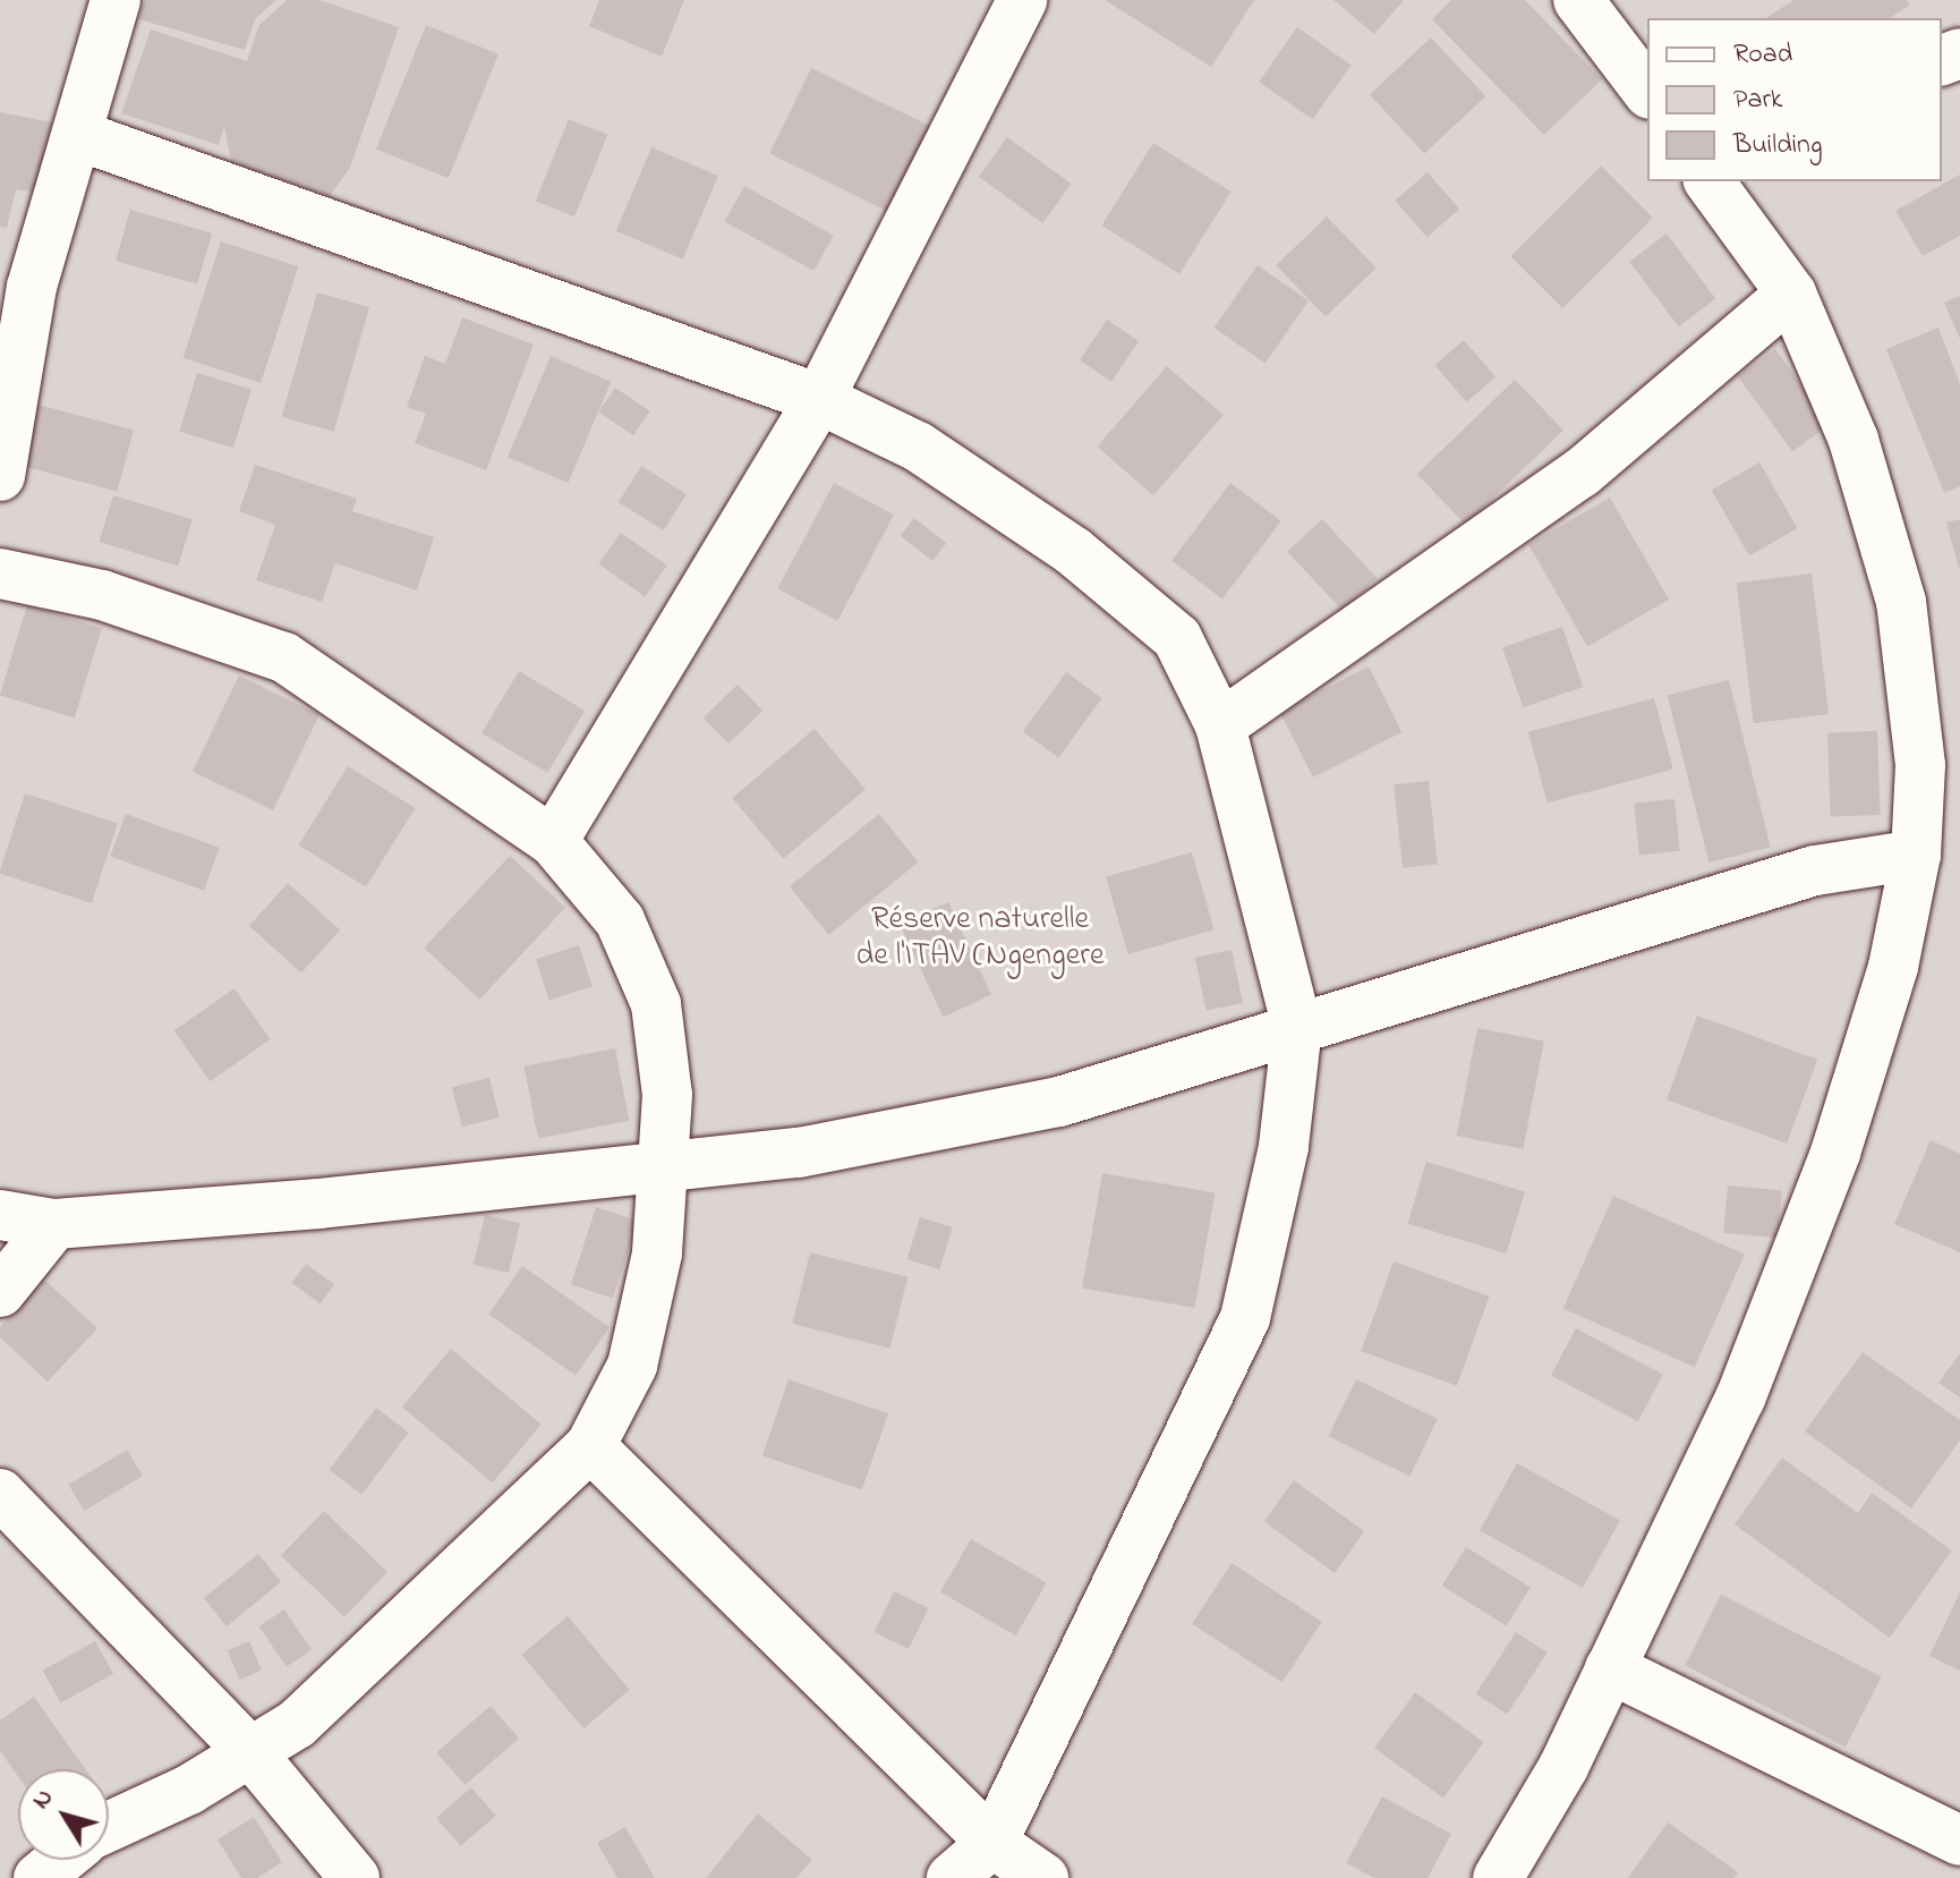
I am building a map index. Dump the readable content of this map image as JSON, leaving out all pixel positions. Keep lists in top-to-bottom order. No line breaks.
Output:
{"parks":["Réserve naturelle de l'ITAV (Ngengere"],"legend":["Road","Park","Building"],"north":"top left"}
